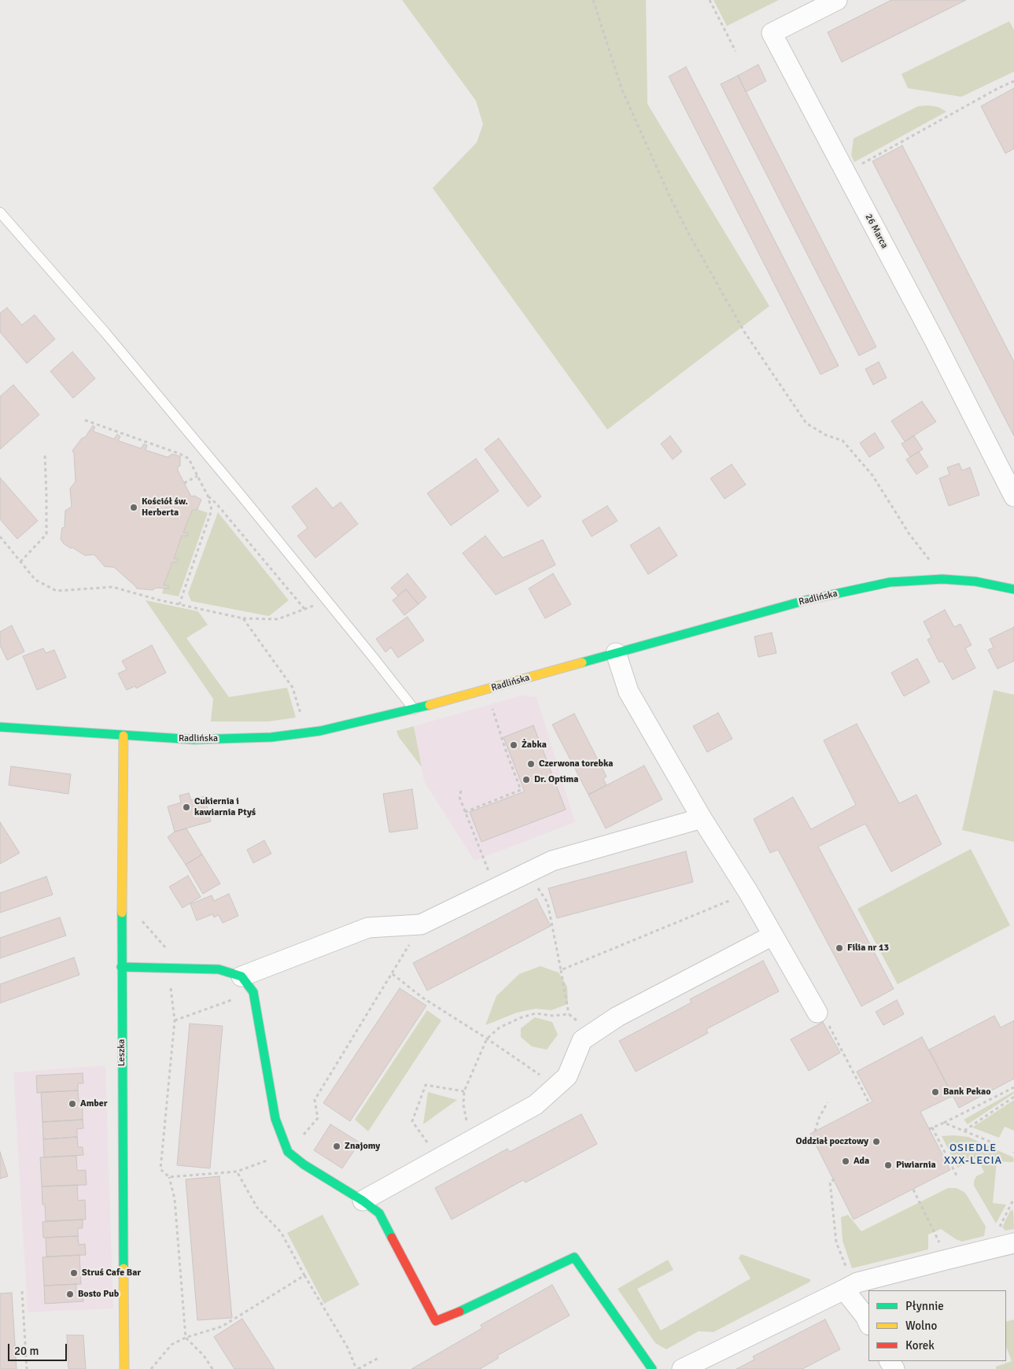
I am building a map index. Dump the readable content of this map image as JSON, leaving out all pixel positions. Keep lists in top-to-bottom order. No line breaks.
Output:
{"streets":{"street":["26 Marca","Radlińska","Leszka"]},"crossings":[["Radlińska","Leszka"]],"districts":["OSIEDLE XXX-LECIA"],"places":["Kościół św. Herberta","Żabka","Czerwona torebka","Dr. Optima","Cukiernia i kawiarnia Ptyś","Filia nr 13","Bank Pekao","Amber","Oddział pocztowy","Znajomy","Ada","Piwiarnia","Struś Cafe Bar","Bosto Pub"],"legend":["Płynnie","Wolno","Korek"],"scale_bar":"20 m"}
